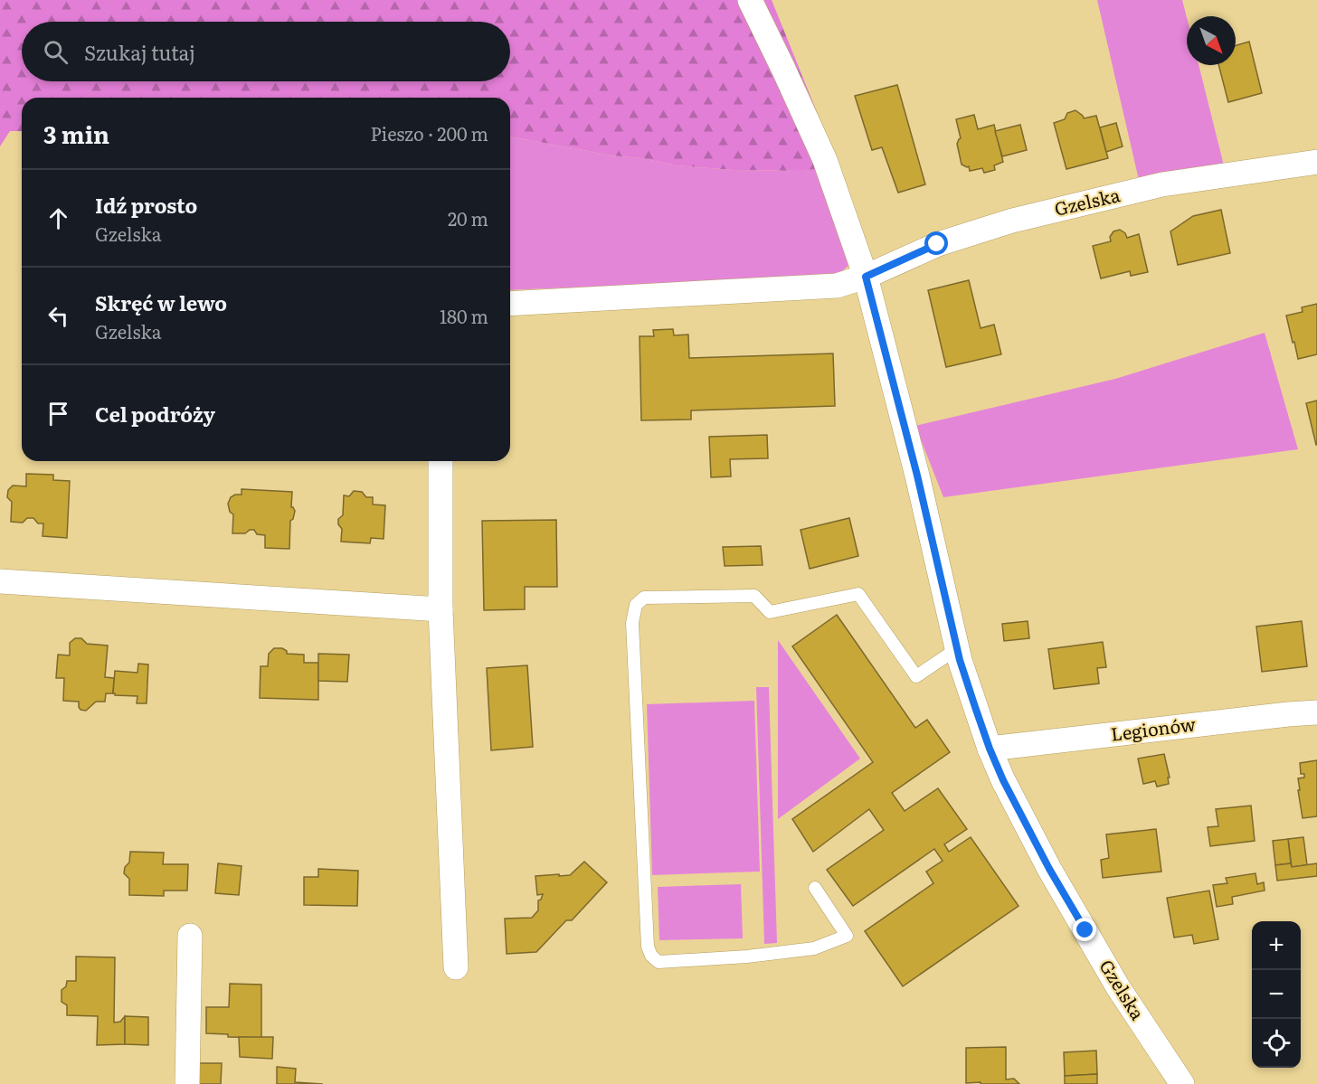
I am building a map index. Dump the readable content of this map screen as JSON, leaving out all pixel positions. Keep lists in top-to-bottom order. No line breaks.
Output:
{"streets":{"street":["Gzelska","Legionów"]},"crossings":[["Gzelska","Legionów"]],"north":"bottom right","page":{"search":"Szukaj tutaj","heading":["3 min","Pieszo · 200 m"],"list":[["Idź prosto","Gzelska","20 m"],["Skręć w lewo","Gzelska","180 m"],"Cel podróży"],"map_buttons":["+","−"]}}
